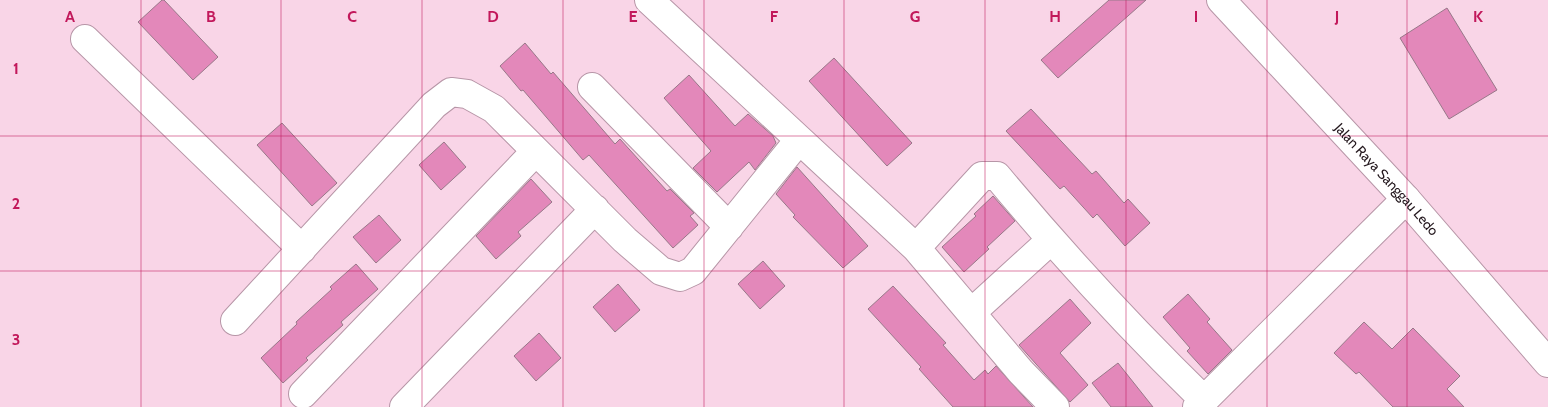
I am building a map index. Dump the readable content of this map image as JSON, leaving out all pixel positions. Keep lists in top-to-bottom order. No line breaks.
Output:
{"streets":{"main road":["Jalan Raya Sanggau Ledo"]},"grid":{"columns":["A","B","C","D","E","F","G","H","I","J","K"],"rows":["1","2","3"]}}
